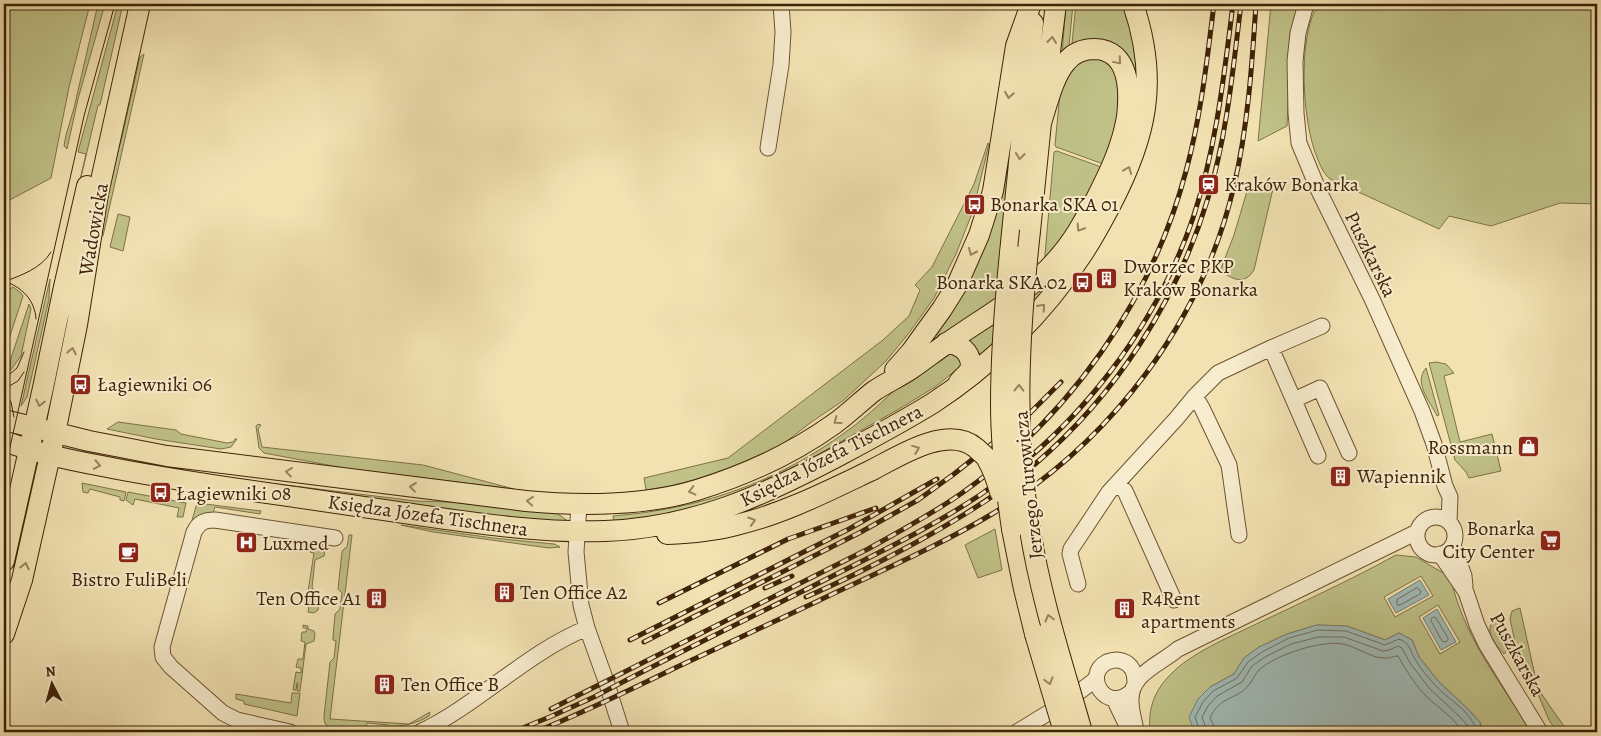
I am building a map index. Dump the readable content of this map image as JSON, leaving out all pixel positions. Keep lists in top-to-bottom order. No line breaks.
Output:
{"streets":{"main road":["Wadowicka","Księdza Józefa Tischnera","Jerzego Turowicza"],"street":["Puszkarska"]},"crossings":[["Wadowicka","Księdza Józefa Tischnera"],["Księdza Józefa Tischnera","Jerzego Turowicza"]],"places":{"station":["Kraków Bonarka"],"bus stop":["Bonarka SKA 01","Bonarka SKA 02","Łagiewniki 06","Łagiewniki 08"],"building":["Dworzec PKP Kraków Bonarka","Wapiennik","Ten Office A2","Ten Office A1","R4Rent apartments","Ten Office B"],"shop":["Rossmann"],"supermarket":["Bonarka City Center"],"hospital":["Luxmed"],"cafe":["Bistro FuliBeli"]},"north":"top"}
